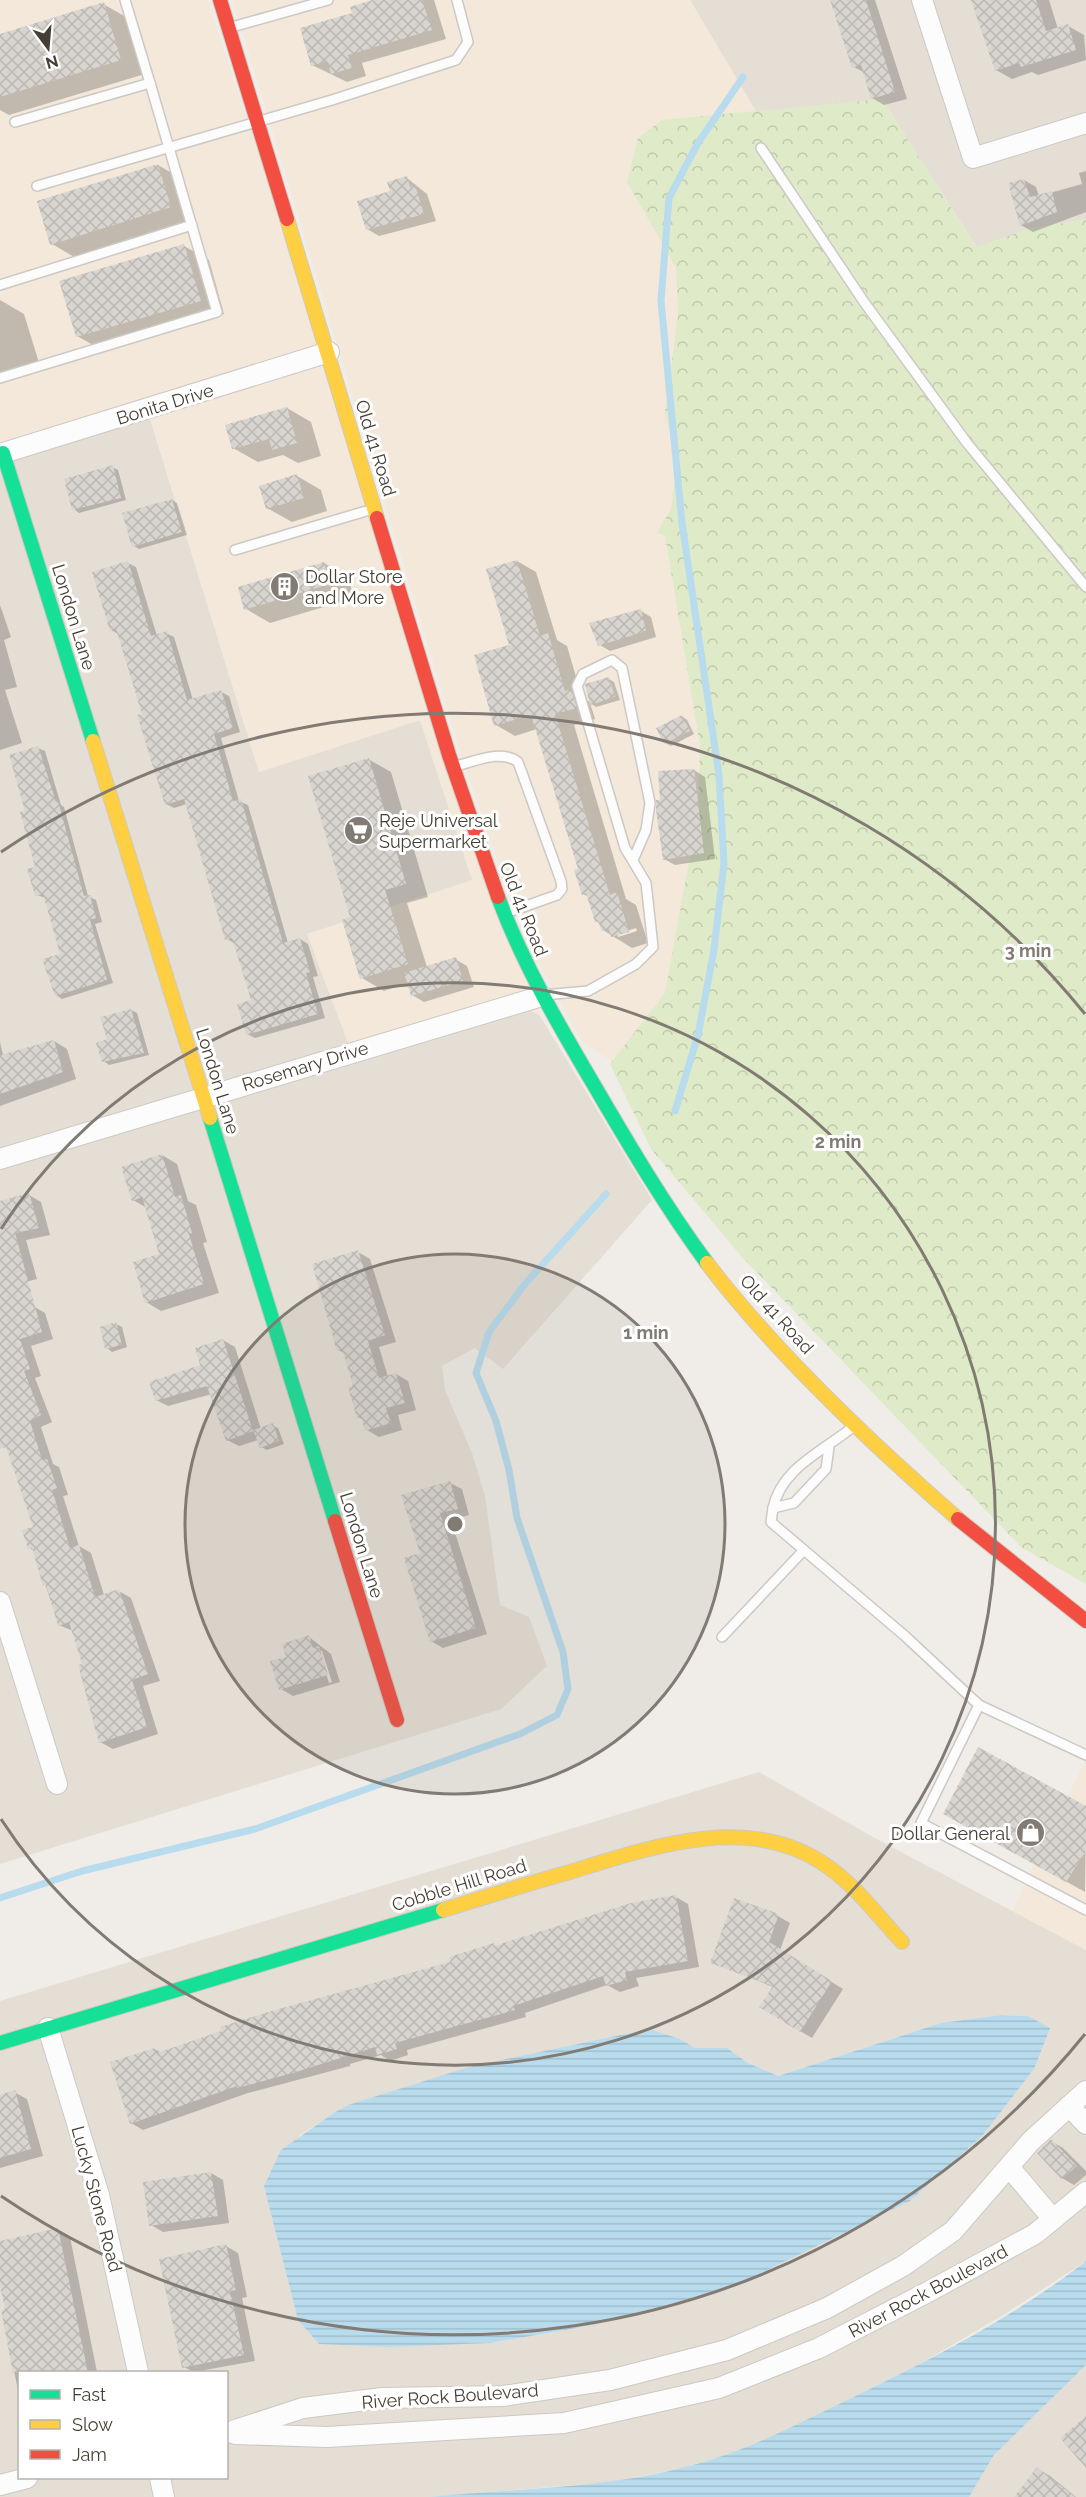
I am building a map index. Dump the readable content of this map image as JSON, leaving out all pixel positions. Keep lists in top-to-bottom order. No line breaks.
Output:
{"streets":{"street":["Bonita Drive","Old 41 Road","London Lane","Rosemary Drive","Cobble Hill Road","Lucky Stone Road","River Rock Boulevard"]},"crossings":[["Bonita Drive","Old 41 Road"],["Bonita Drive","London Lane"],["Old 41 Road","Rosemary Drive"],["London Lane","Rosemary Drive"],["Cobble Hill Road","Lucky Stone Road"]],"places":{"building":["Dollar Store and More"],"supermarket":["Reje Universal Supermarket"],"shop":["Dollar General"]},"legend":["Fast","Slow","Jam"],"north":"bottom","rings":["3 min","2 min","1 min"]}
